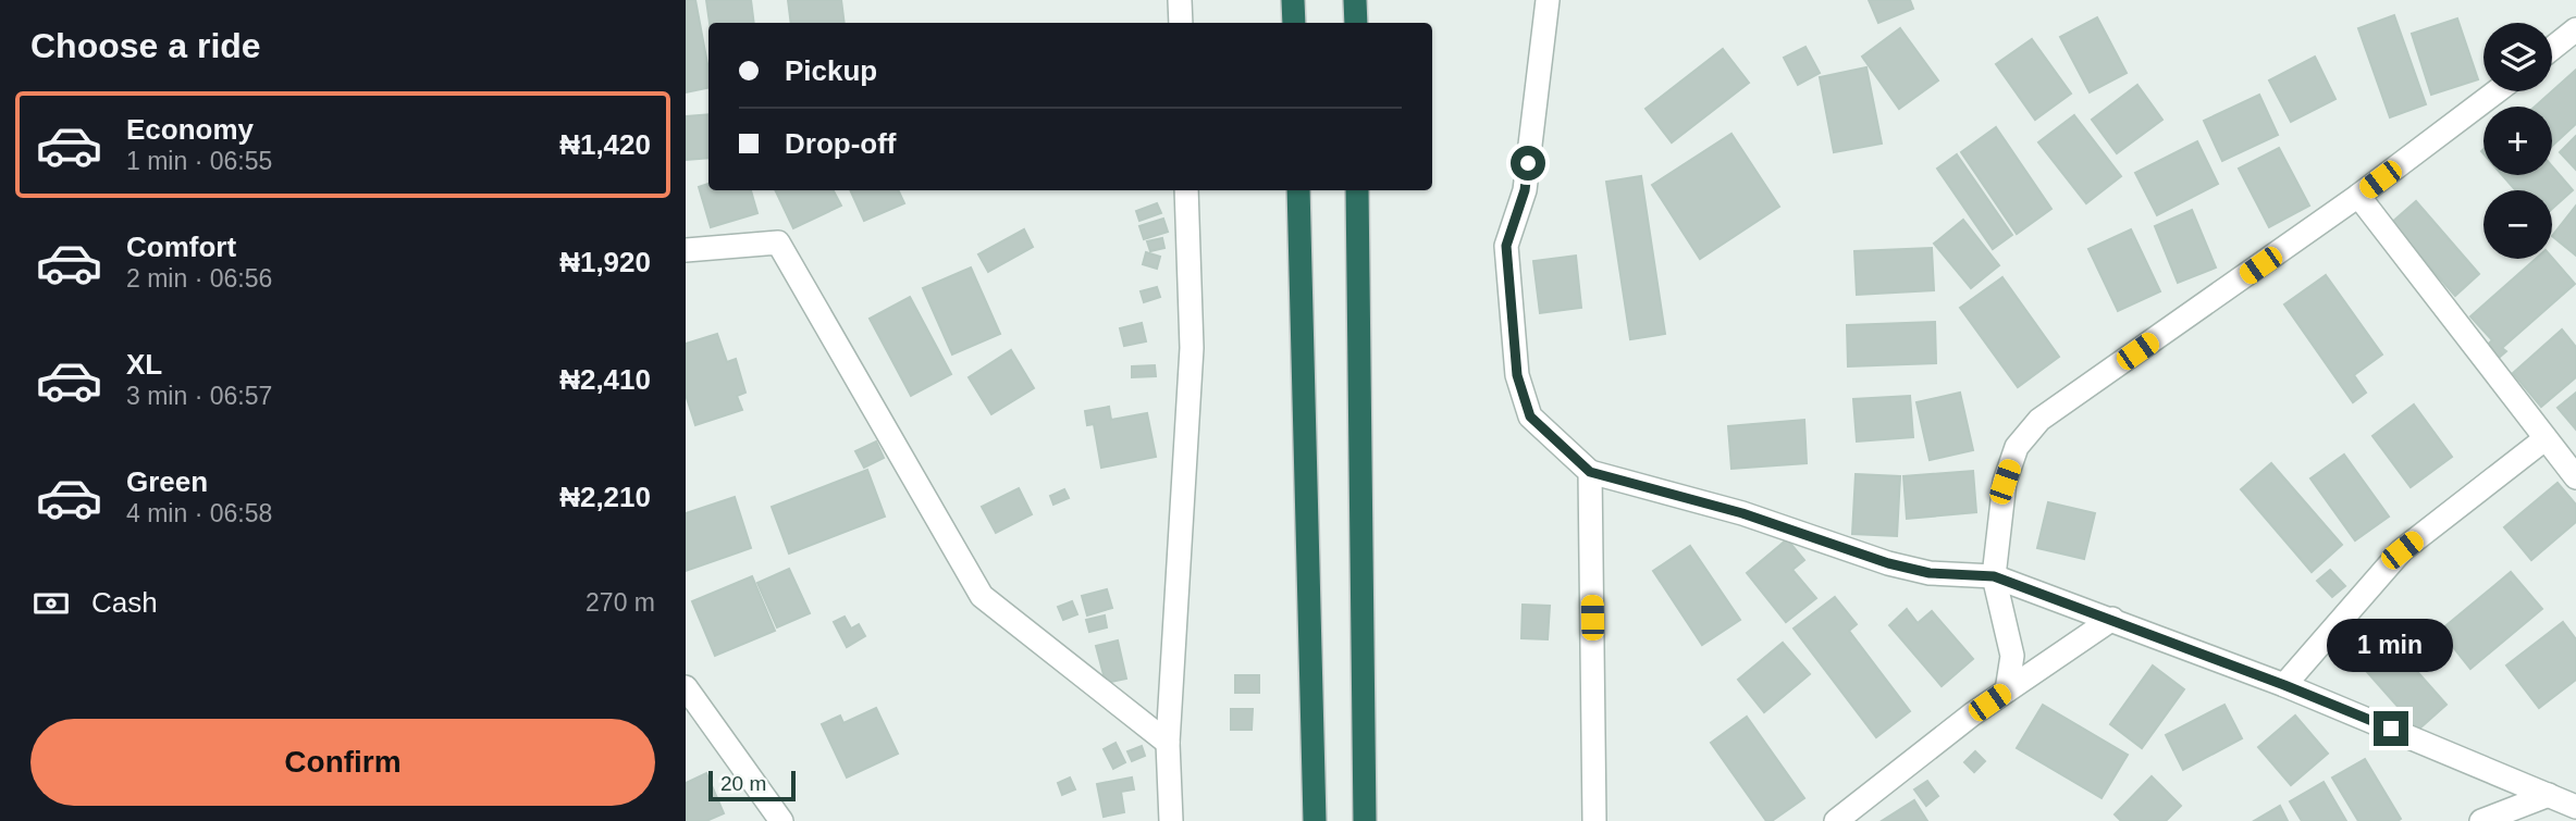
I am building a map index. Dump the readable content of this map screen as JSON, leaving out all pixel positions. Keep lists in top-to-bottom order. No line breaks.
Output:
{"scale_bar":"20 m","page":{"heading":"Choose a ride","map_buttons":["+","−"],"banner":["Pickup","Drop-off"],"list":[{"name":"Economy","note":"1 min · 06:55","value":"₦1,420"},{"name":"Comfort","note":"2 min · 06:56","value":"₦1,920"},{"name":"XL","note":"3 min · 06:57","value":"₦2,410"},{"name":"Green","note":"4 min · 06:58","value":"₦2,210"}],"pay":["Cash","270 m"],"bubble":"1 min","buttons":"Confirm","scale":"20 m"}}
